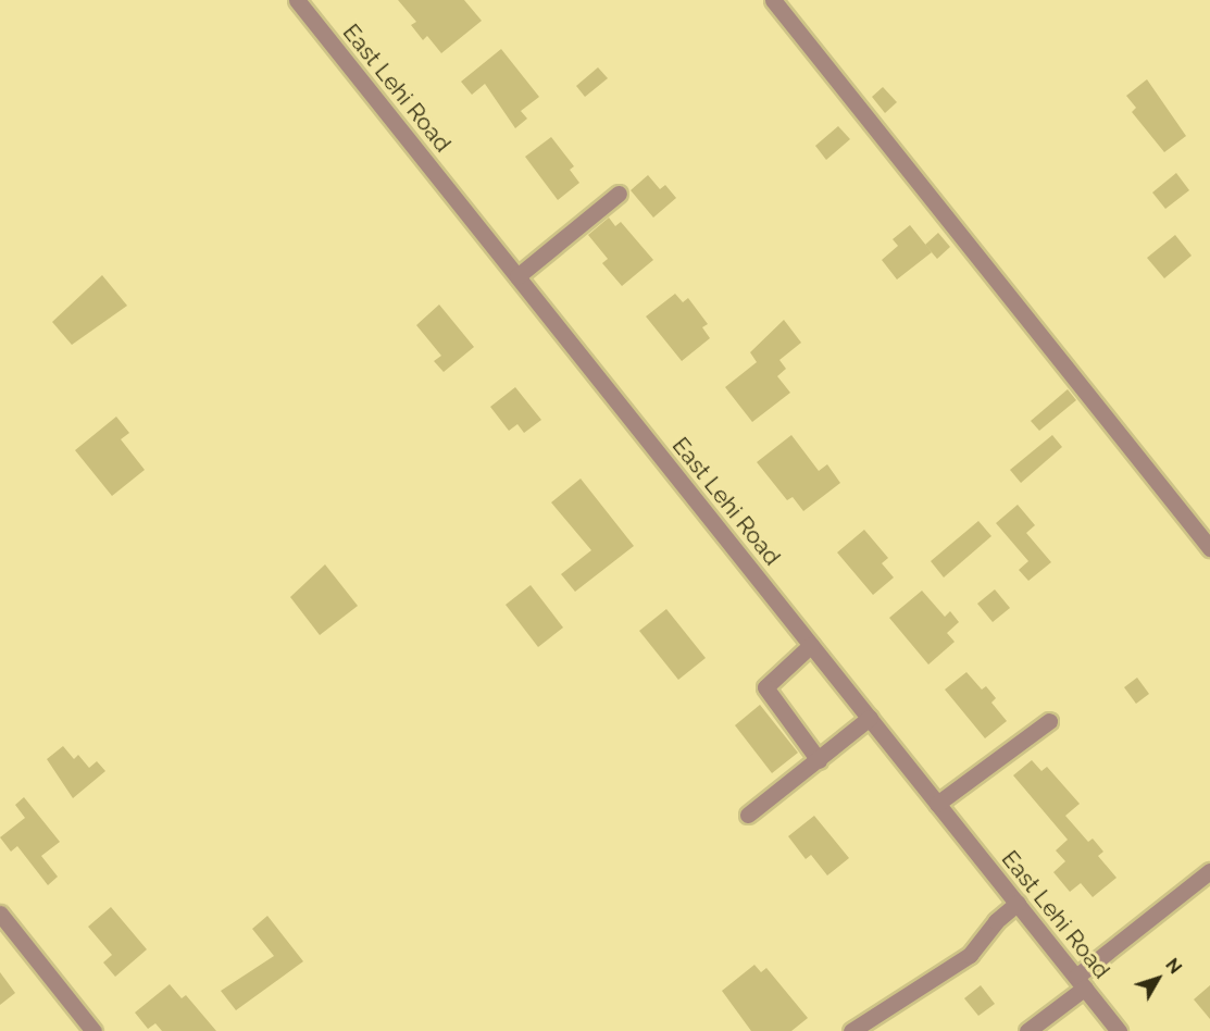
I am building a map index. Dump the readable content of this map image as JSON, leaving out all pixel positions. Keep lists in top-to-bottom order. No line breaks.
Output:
{"streets":{"street":["East Lehi Road"]},"north":"top right"}
